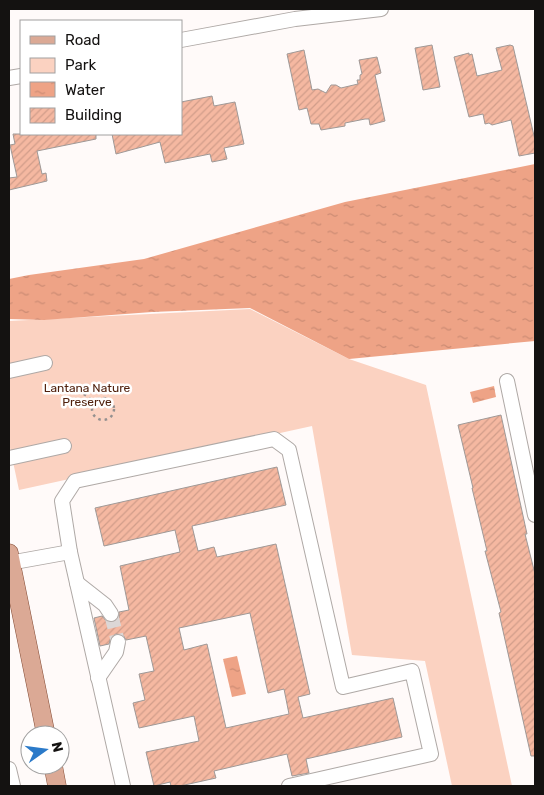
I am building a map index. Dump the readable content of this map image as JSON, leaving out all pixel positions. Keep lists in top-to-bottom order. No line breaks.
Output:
{"parks":["Lantana Nature Preserve"],"legend":["Road","Park","Water","Building"],"north":"right"}
